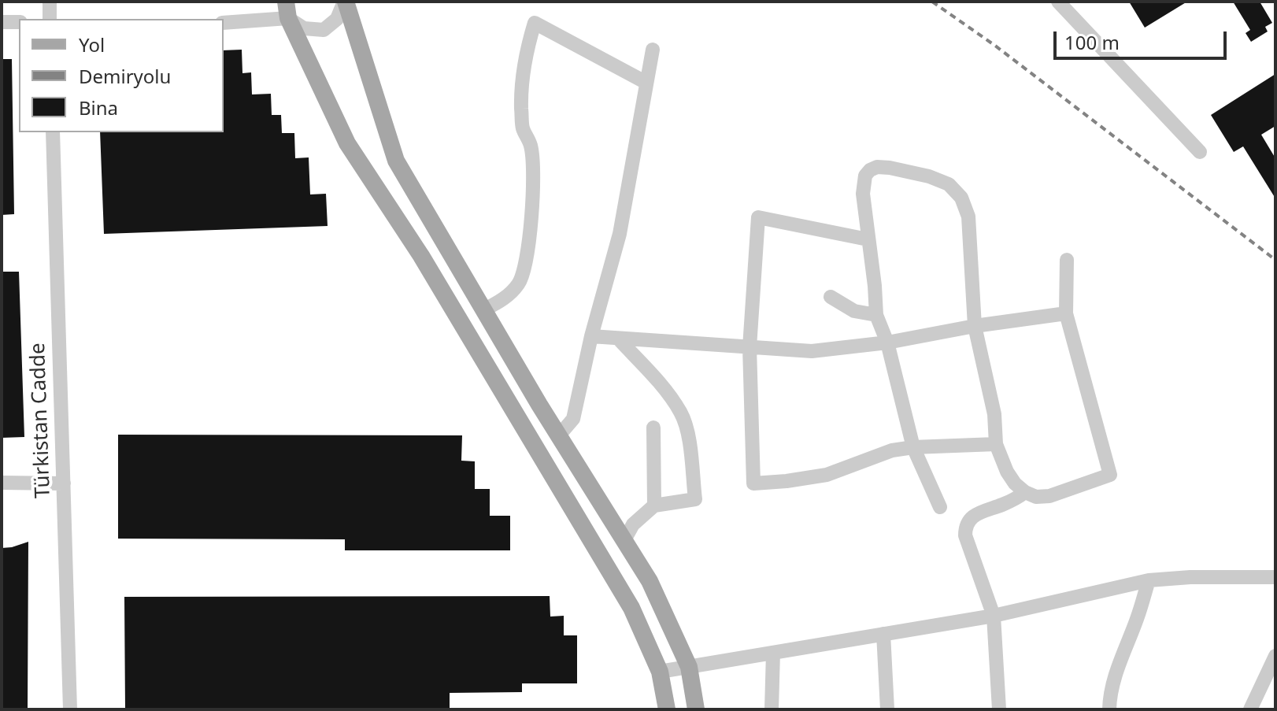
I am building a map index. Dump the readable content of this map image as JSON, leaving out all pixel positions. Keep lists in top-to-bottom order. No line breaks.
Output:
{"streets":{"street":["Türkistan Cadde"]},"legend":["Yol","Demiryolu","Bina"],"scale_bar":"100 m"}
